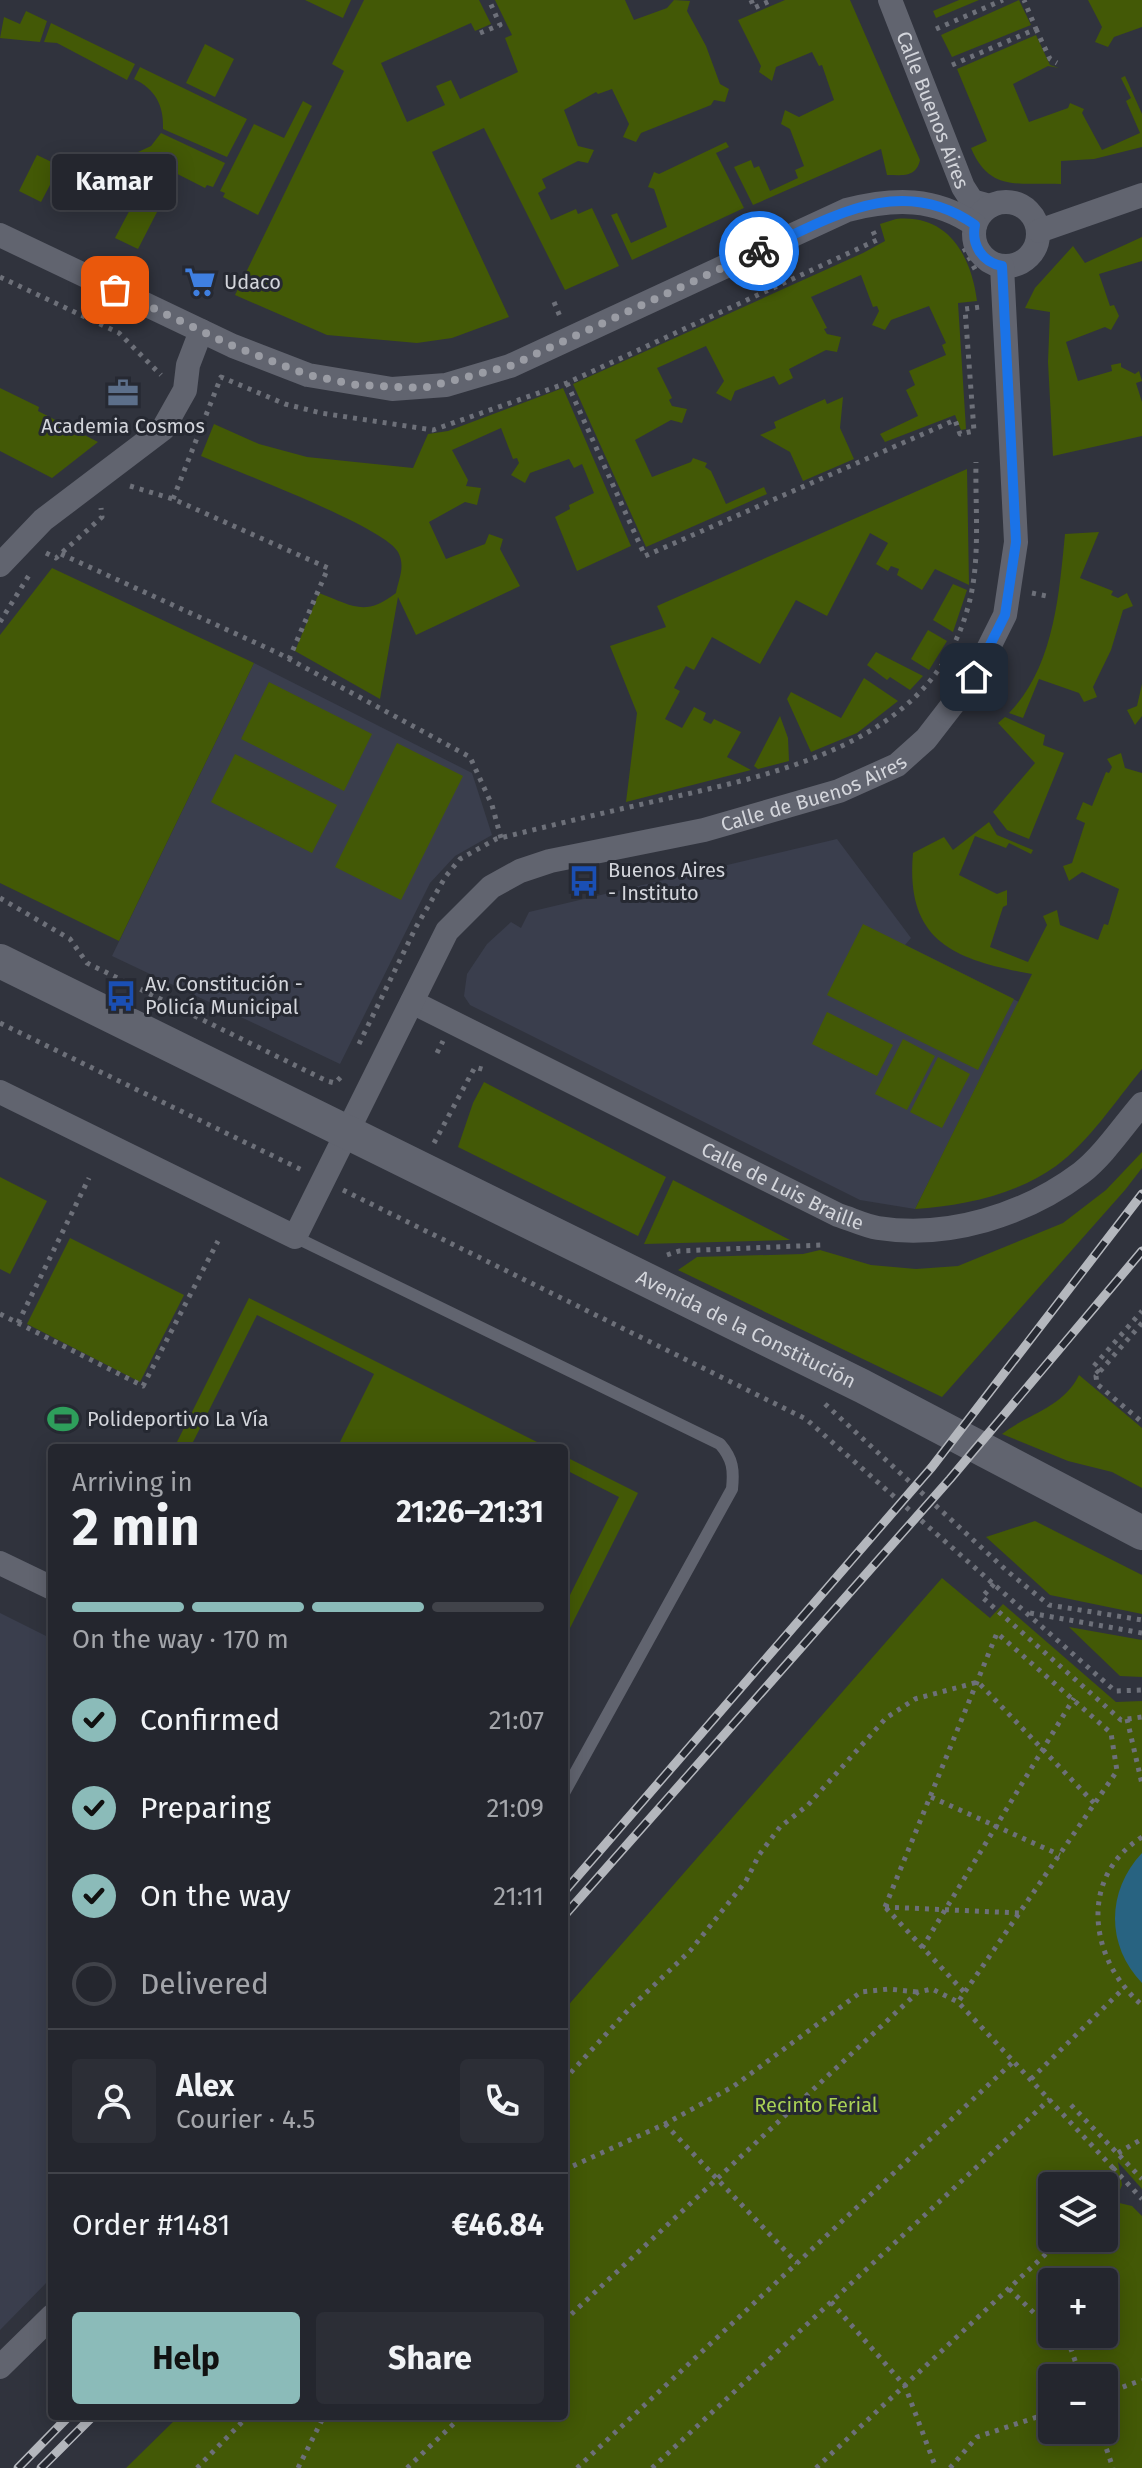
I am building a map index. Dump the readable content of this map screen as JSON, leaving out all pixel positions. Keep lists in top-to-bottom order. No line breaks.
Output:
{"streets":{"street":["Calle Buenos Aires","Calle de Buenos Aires","Calle de Luis Braille","Avenida de la Constitución"]},"crossings":[["Calle Buenos Aires","Calle de Buenos Aires"],["Calle de Buenos Aires","Calle de Luis Braille"],["Calle de Buenos Aires","Avenida de la Constitución"]],"parks":["Recinto Ferial"],"places":{"supermarket":["Udaco"],"other":["Kamar"],"office":["Academia Cosmos"],"bus stop":["Buenos Aires - Instituto","Av. Constitución - Policía Municipal"],"sports":["Polideportivo La Vía"]},"page":{"bubble":"Kamar","heading":["2 min","Arriving in","21:26–21:31"],"panel":["Alex","Courier · 4.5","Order #1481","€46.84"],"bar":"On the way · 170 m","list":[["Confirmed","21:07"],["Preparing","21:09"],["On the way","21:11"],"Delivered"],"map_buttons":["+","−"],"buttons":["Help","Share"]}}
